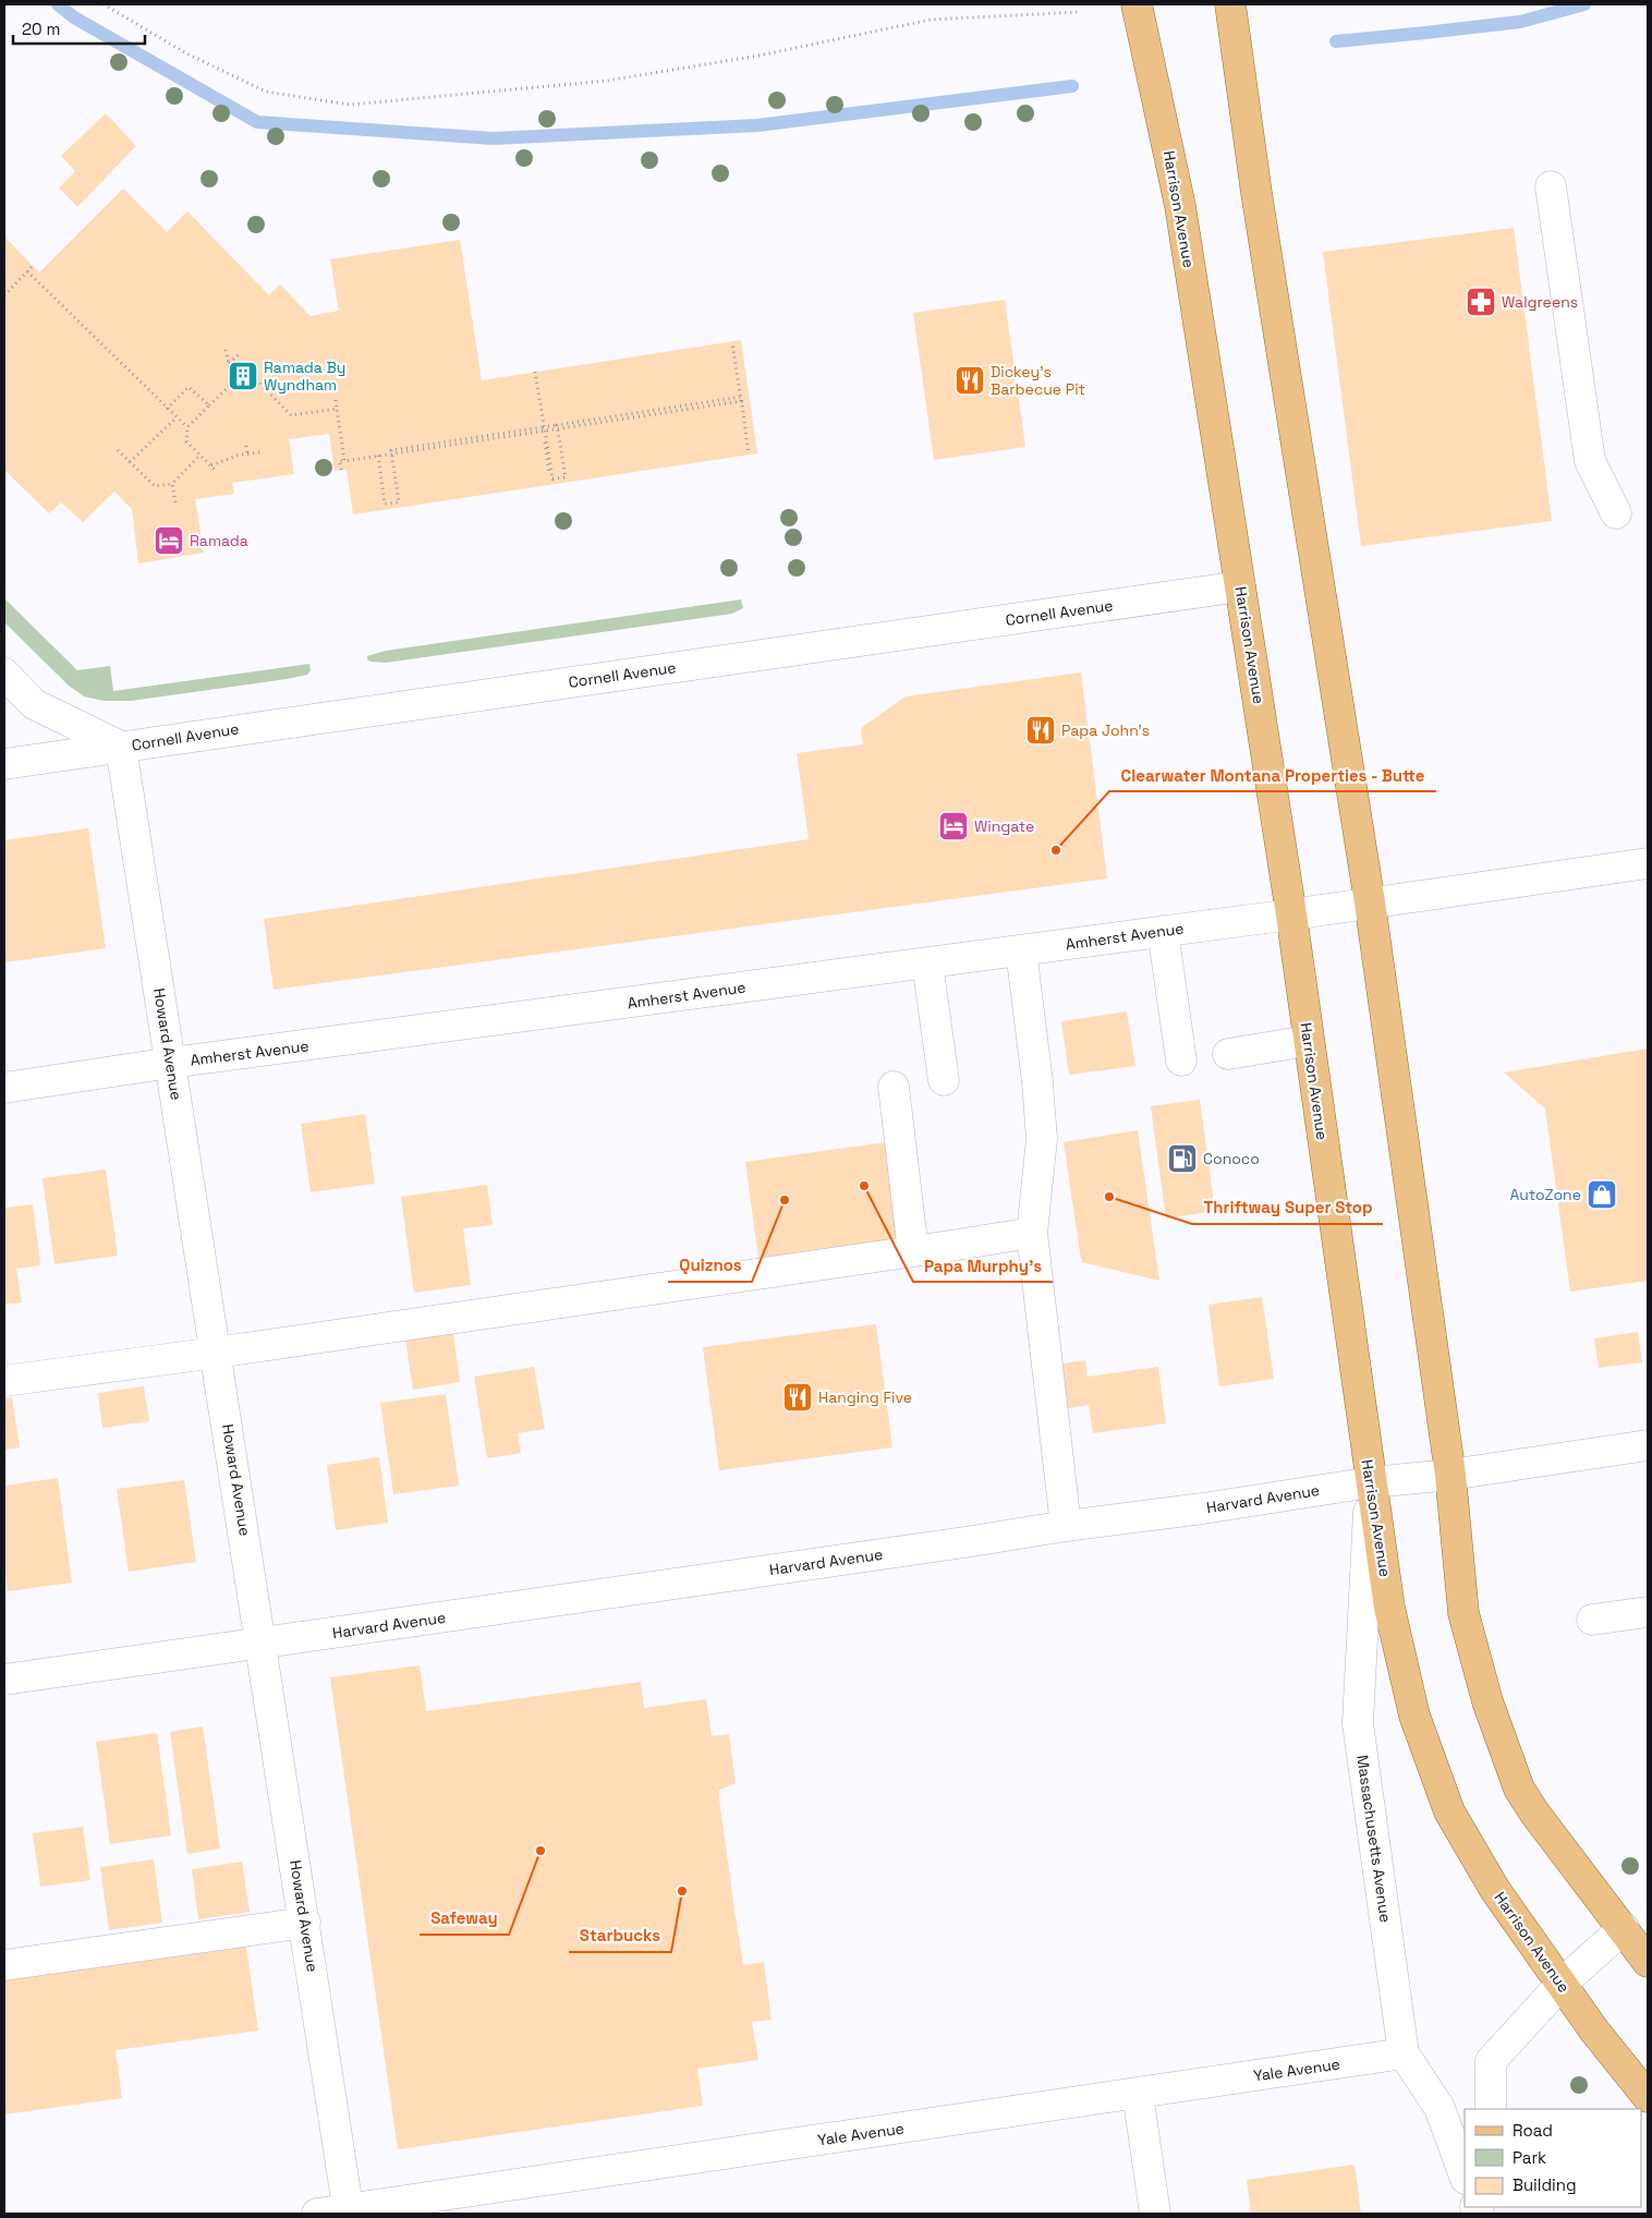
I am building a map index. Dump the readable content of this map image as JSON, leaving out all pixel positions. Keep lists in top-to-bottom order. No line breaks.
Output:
{"streets":{"main road":["Harrison Avenue"],"street":["Cornell Avenue","Amherst Avenue","Howard Avenue","Harvard Avenue","Massachusetts Avenue","Yale Avenue"]},"crossings":[["Harrison Avenue","Cornell Avenue"],["Harrison Avenue","Amherst Avenue"],["Harrison Avenue","Harvard Avenue"],["Harrison Avenue","Massachusetts Avenue"],["Cornell Avenue","Howard Avenue"],["Amherst Avenue","Howard Avenue"],["Howard Avenue","Harvard Avenue"],["Howard Avenue","Yale Avenue"],["Harvard Avenue","Massachusetts Avenue"],["Massachusetts Avenue","Yale Avenue"]],"places":{"pharmacy":["Walgreens"],"building":["Ramada By Wyndham"],"restaurant":["Dickey's Barbecue Pit","Papa John's","Hanging Five"],"hotel":["Ramada","Wingate"],"other":["Clearwater Montana Properties - Butte","Papa Murphy's","Thriftway Super Stop","Quiznos","Safeway","Starbucks"],"fuel station":["Conoco"],"shop":["AutoZone"]},"legend":["Road","Park","Building"],"scale_bar":"20 m"}
